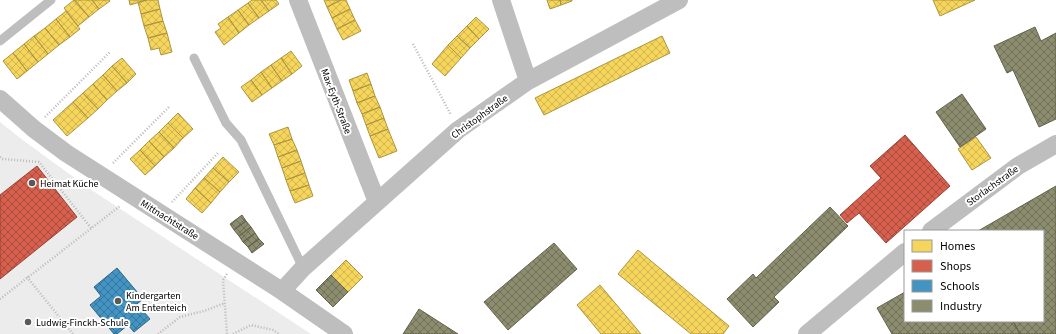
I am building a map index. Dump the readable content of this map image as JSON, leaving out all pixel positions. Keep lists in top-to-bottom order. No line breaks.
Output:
{"streets":{"street":["Max-Eyth-Straße","Christophstraße","Storlachstraße","Mittnachtstraße"]},"crossings":[["Max-Eyth-Straße","Christophstraße"],["Christophstraße","Mittnachtstraße"]],"places":["Heimat Küche","Kindergarten Am Ententeich","Ludwig-Finckh-Schule"],"legend":["Homes","Shops","Schools","Industry"]}
